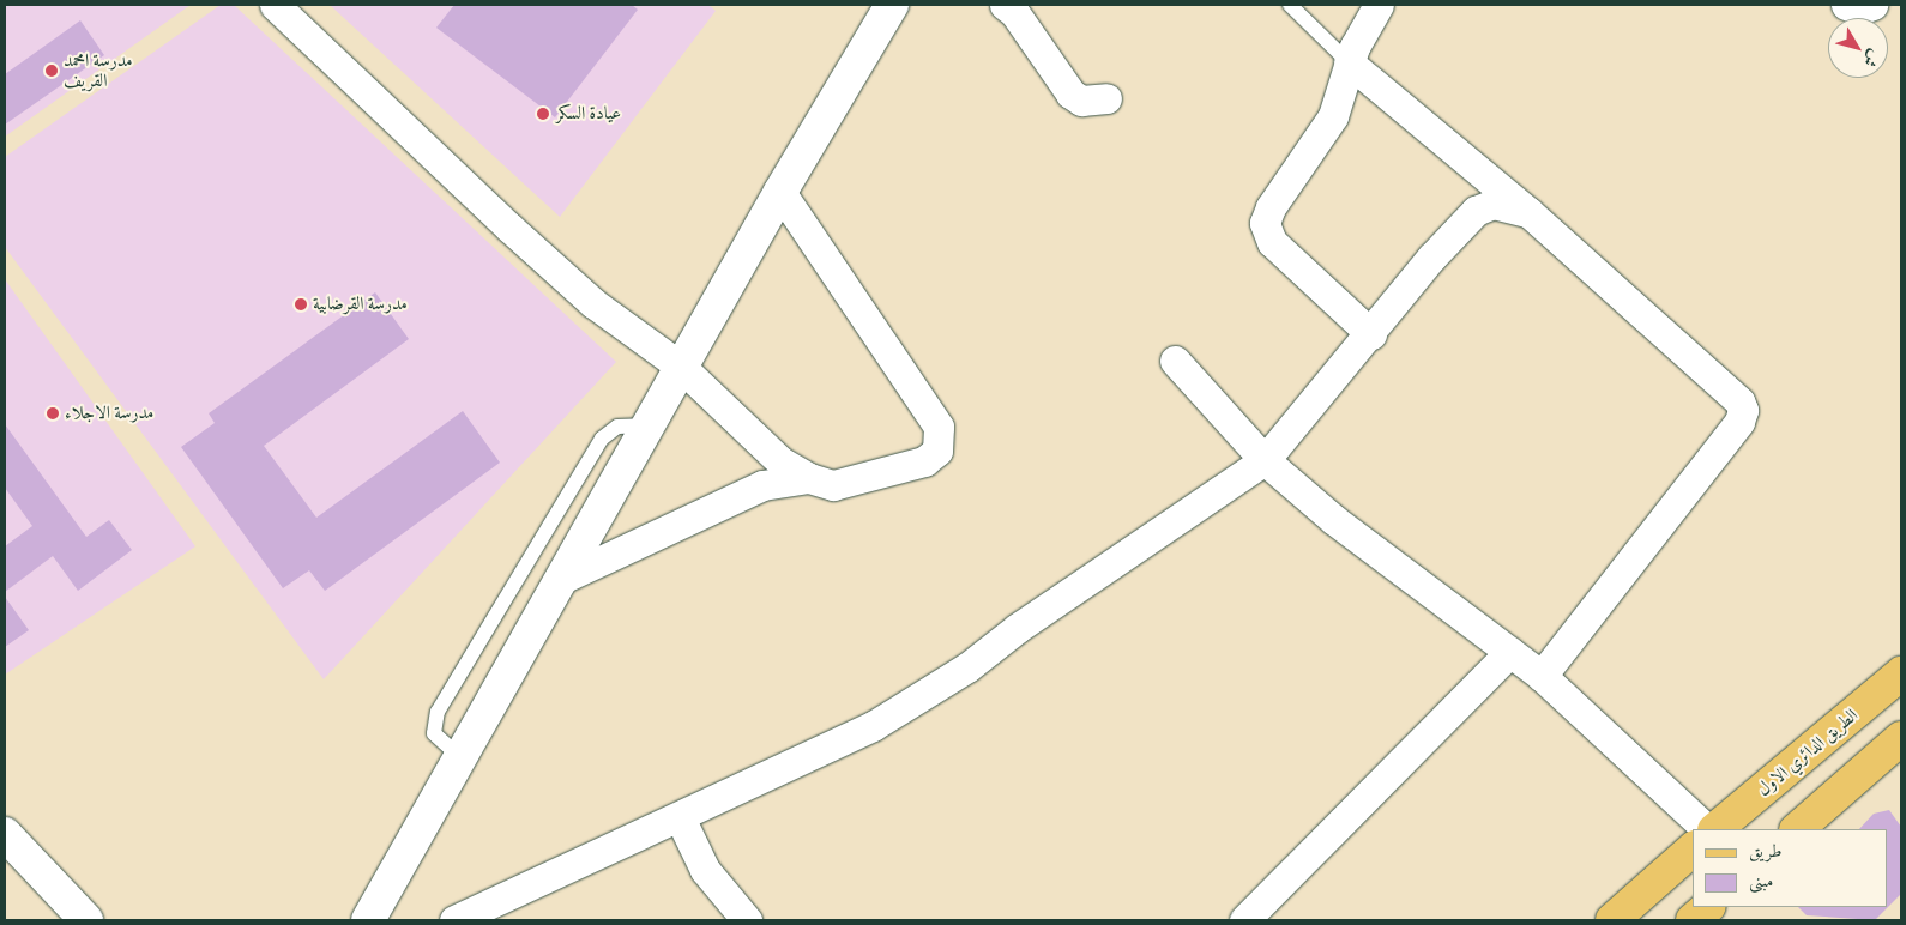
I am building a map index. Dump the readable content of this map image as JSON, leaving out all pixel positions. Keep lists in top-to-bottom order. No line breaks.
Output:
{"streets":{"main road":["الطريق الدائري الاول"]},"places":["مدرسة امحمد القريف","عيادة السكر","مدرسة القرضابية","مدرسة الاجلاء"],"legend":["طريق","مبنى"],"north":"bottom right"}
